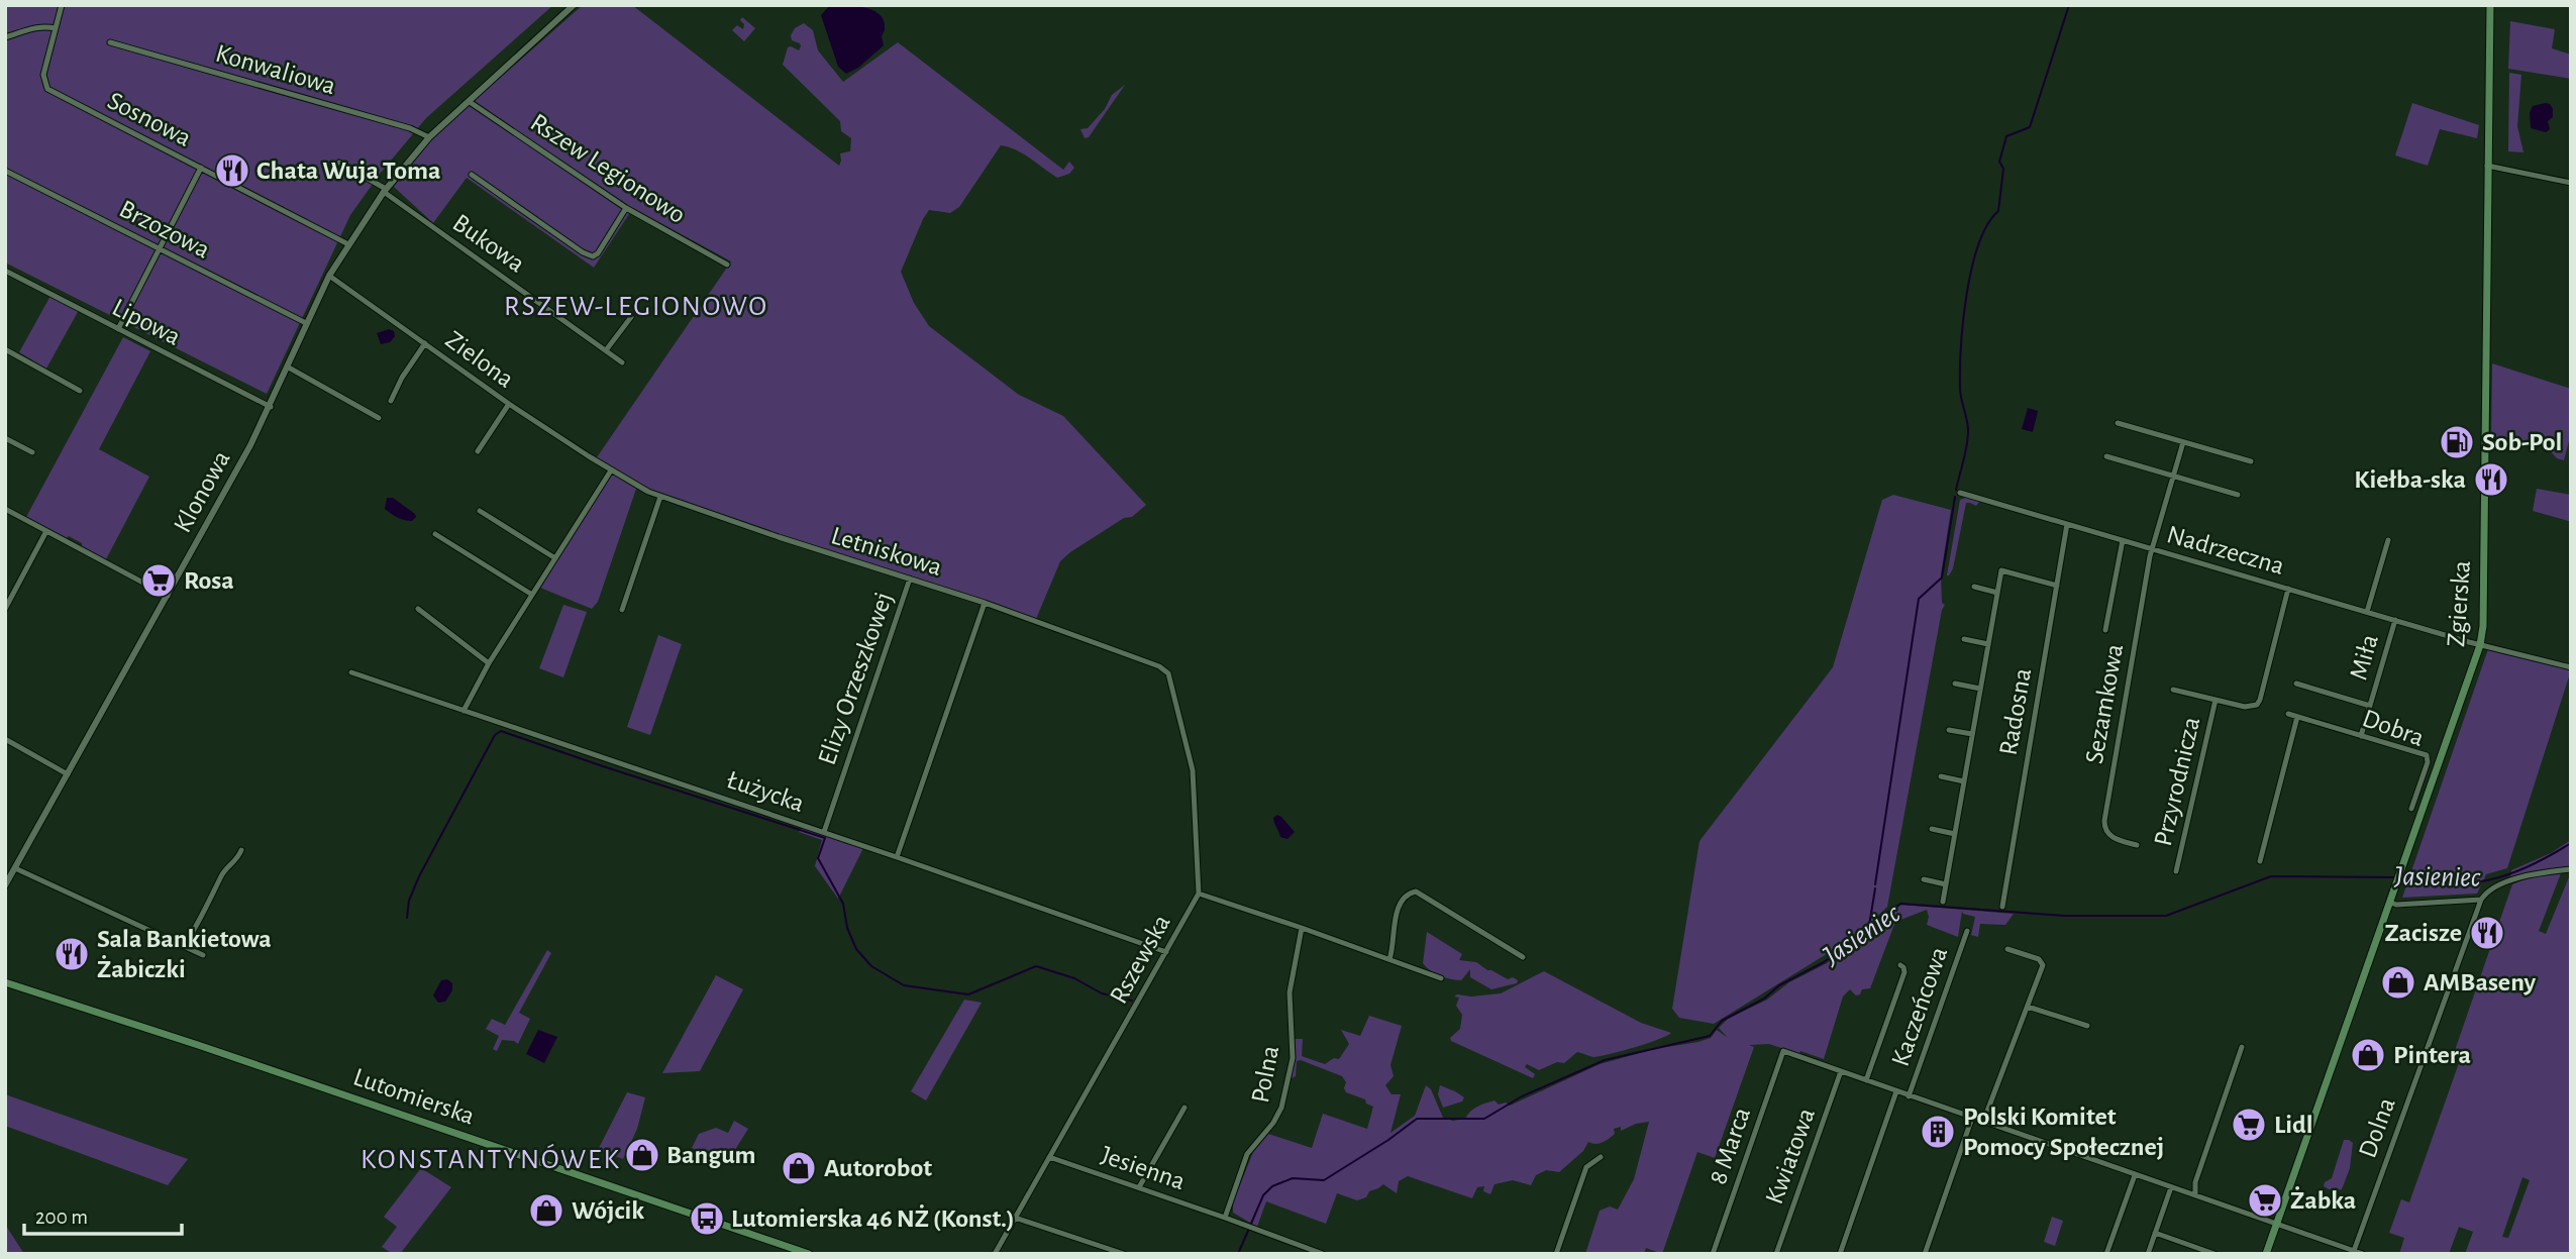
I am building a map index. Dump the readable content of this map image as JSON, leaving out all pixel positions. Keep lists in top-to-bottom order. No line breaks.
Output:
{"streets":{"main road":["Zgierska","Lutomierska"],"street":["Konwaliowa","Sosnowa","Rszew Legionowo","Brzozowa","Bukowa","Lipowa","Zielona","Klonowa","Nadrzeczna","Letniskowa","Miła","Elizy Orzeszkowej","Sezamkowa","Radosna","Dobra","Przyrodnicza","Łużycka","Rszewska","Kaczeńcowa","Polna","Dolna","8 Marca","Kwiatowa","Jesienna"]},"crossings":[["Konwaliowa","Klonowa"],["Sosnowa","Klonowa"],["Rszew Legionowo","Klonowa"],["Brzozowa","Klonowa"],["Bukowa","Klonowa"],["Lipowa","Klonowa"],["Zielona","Klonowa"],["Zielona","Letniskowa"],["Nadrzeczna","Zgierska"],["Nadrzeczna","Miła"],["Nadrzeczna","Sezamkowa"],["Nadrzeczna","Radosna"],["Nadrzeczna","Przyrodnicza"],["Letniskowa","Elizy Orzeszkowej"],["Letniskowa","Rszewska"],["Miła","Dobra"],["Elizy Orzeszkowej","Łużycka"],["Łużycka","Rszewska"],["Rszewska","Jesienna"],["Polna","Jesienna"],["8 Marca","Kwiatowa"]],"districts":["RSZEW-LEGIONOWO","KONSTANTYNÓWEK"],"water":["Jasieniec"],"places":{"restaurant":["Chata Wuja Toma","Kiełba-ska","Zacisze","Sala Bankietowa Żabiczki"],"fuel station":["Sob-Pol"],"supermarket":["Rosa","Lidl","Żabka"],"shop":["AMBaseny","Pintera","Bangum","Autorobot","Wójcik"],"building":["Polski Komitet Pomocy Społecznej"],"bus stop":["Lutomierska 46 NŻ (Konst.)"]},"scale_bar":"200 m"}
